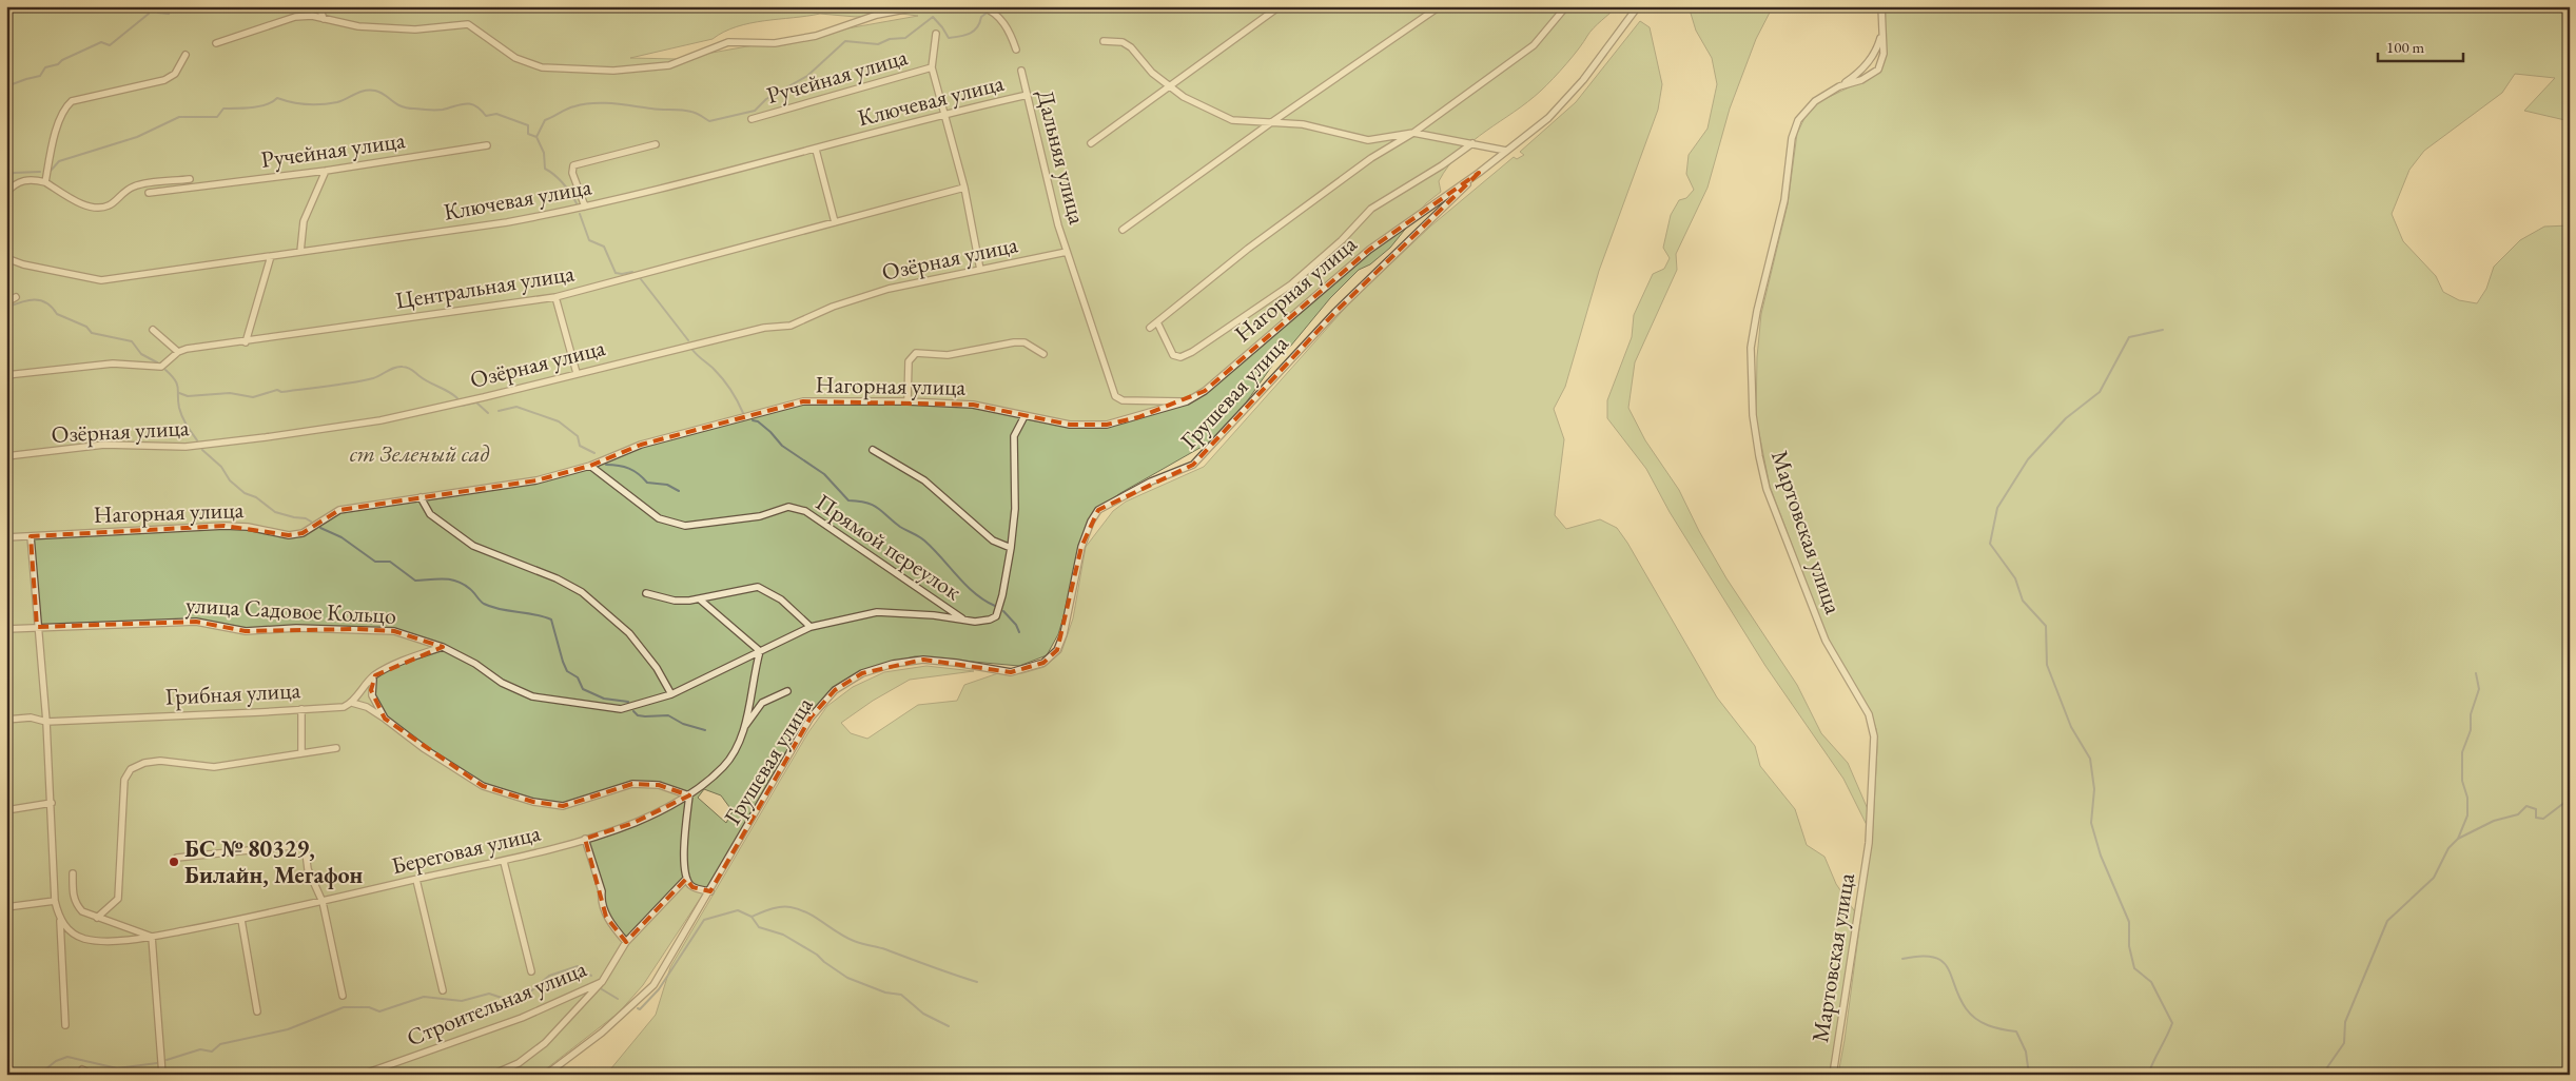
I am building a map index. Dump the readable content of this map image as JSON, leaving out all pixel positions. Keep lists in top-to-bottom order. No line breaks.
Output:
{"streets":{"street":["Ручейная улица","Ключевая улица","Дальняя улица","Озёрная улица","Центральная улица","Нагорная улица","Грушевая улица","Мартовская улица","Прямой переулок","улица Садовое Кольцо","Грибная улица","Береговая улица","Строительная улица"]},"crossings":[["Ключевая улица","Дальняя улица"],["Дальняя улица","Озёрная улица"],["Дальняя улица","Нагорная улица"],["Нагорная улица","Грушевая улица"],["Нагорная улица","Прямой переулок"],["Нагорная улица","улица Садовое Кольцо"],["Прямой переулок","улица Садовое Кольцо"],["улица Садовое Кольцо","Береговая улица"]],"parks":["ст Зеленый сад"],"places":["БС № 80329, Билайн, Мегафон"],"scale_bar":"100 m"}
